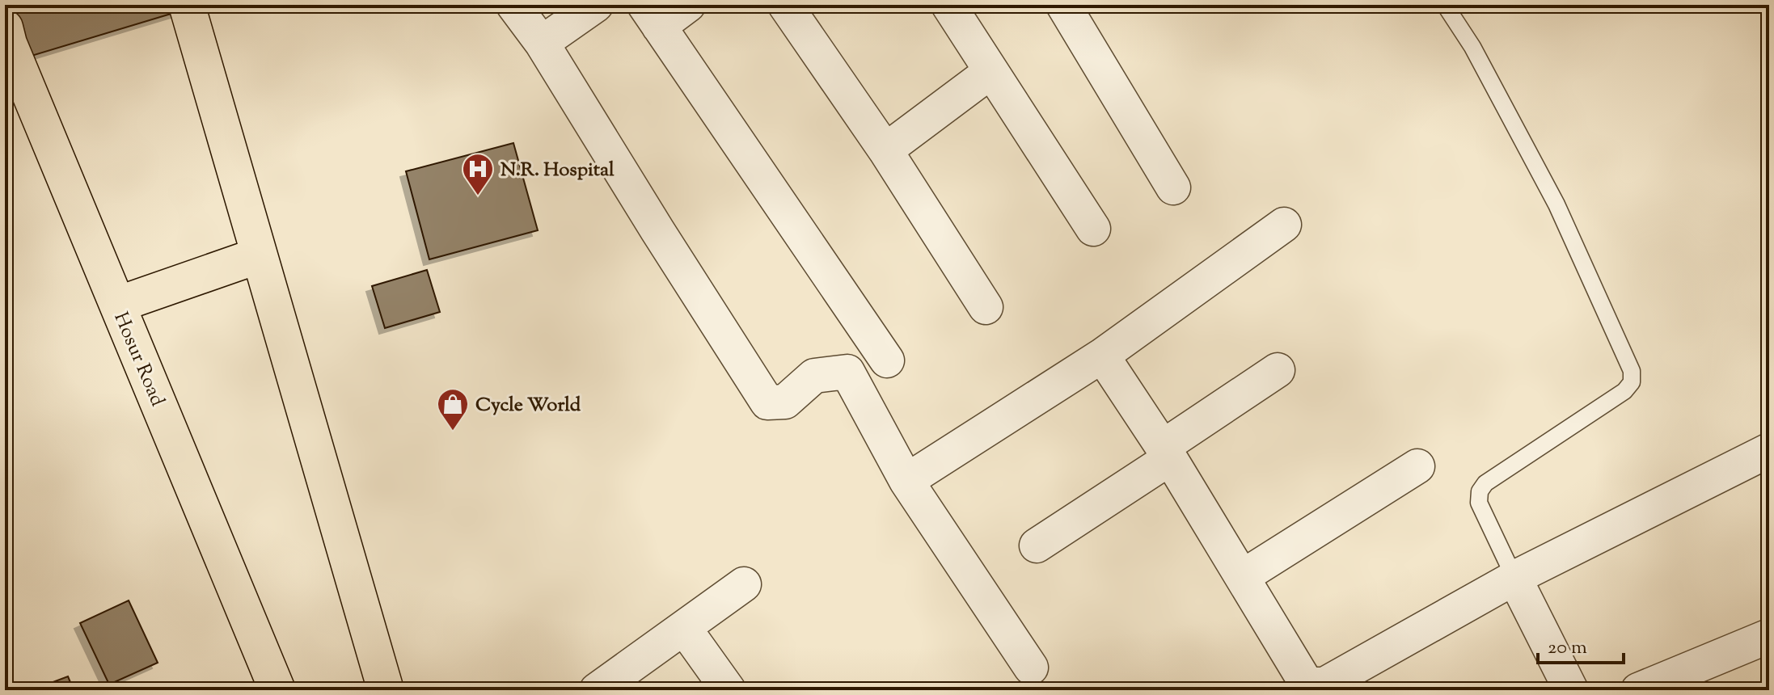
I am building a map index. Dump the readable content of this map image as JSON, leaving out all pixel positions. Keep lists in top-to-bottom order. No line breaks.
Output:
{"streets":{"highway":["Hosur Road"]},"places":{"hospital":["N.R. Hospital"],"shop":["Cycle World"]},"scale_bar":"20 m"}
